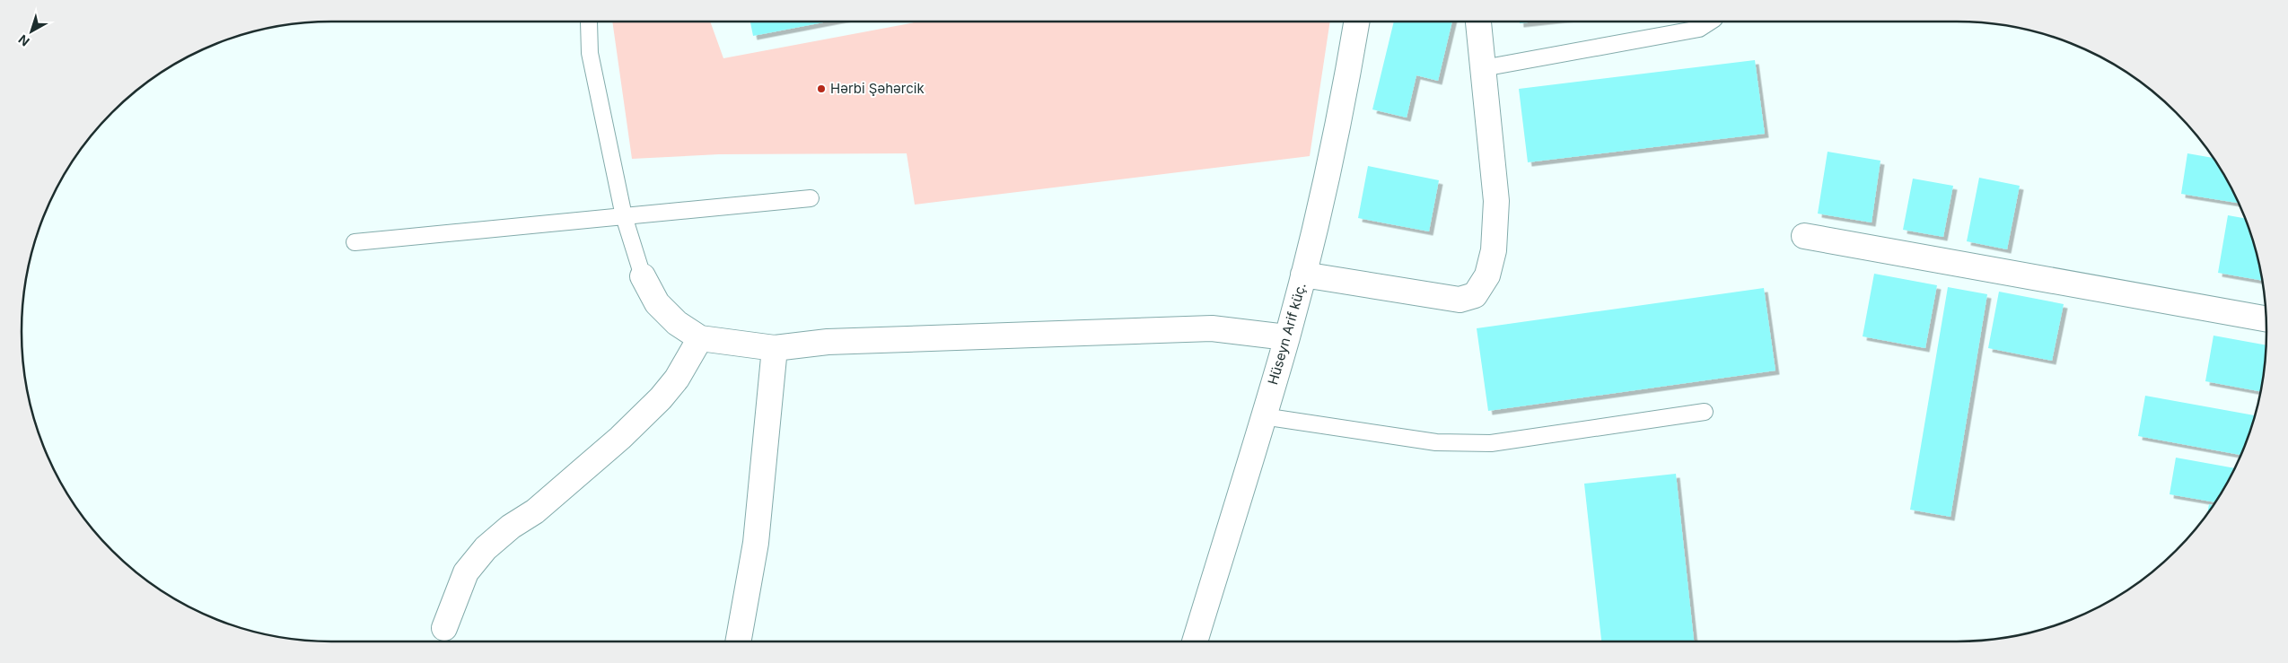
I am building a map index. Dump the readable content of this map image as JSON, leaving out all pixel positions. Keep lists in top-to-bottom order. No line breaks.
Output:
{"streets":{"street":["Hüseyn Arif küç."]},"places":["Hərbi Şəhərcik"],"north":"bottom left"}
